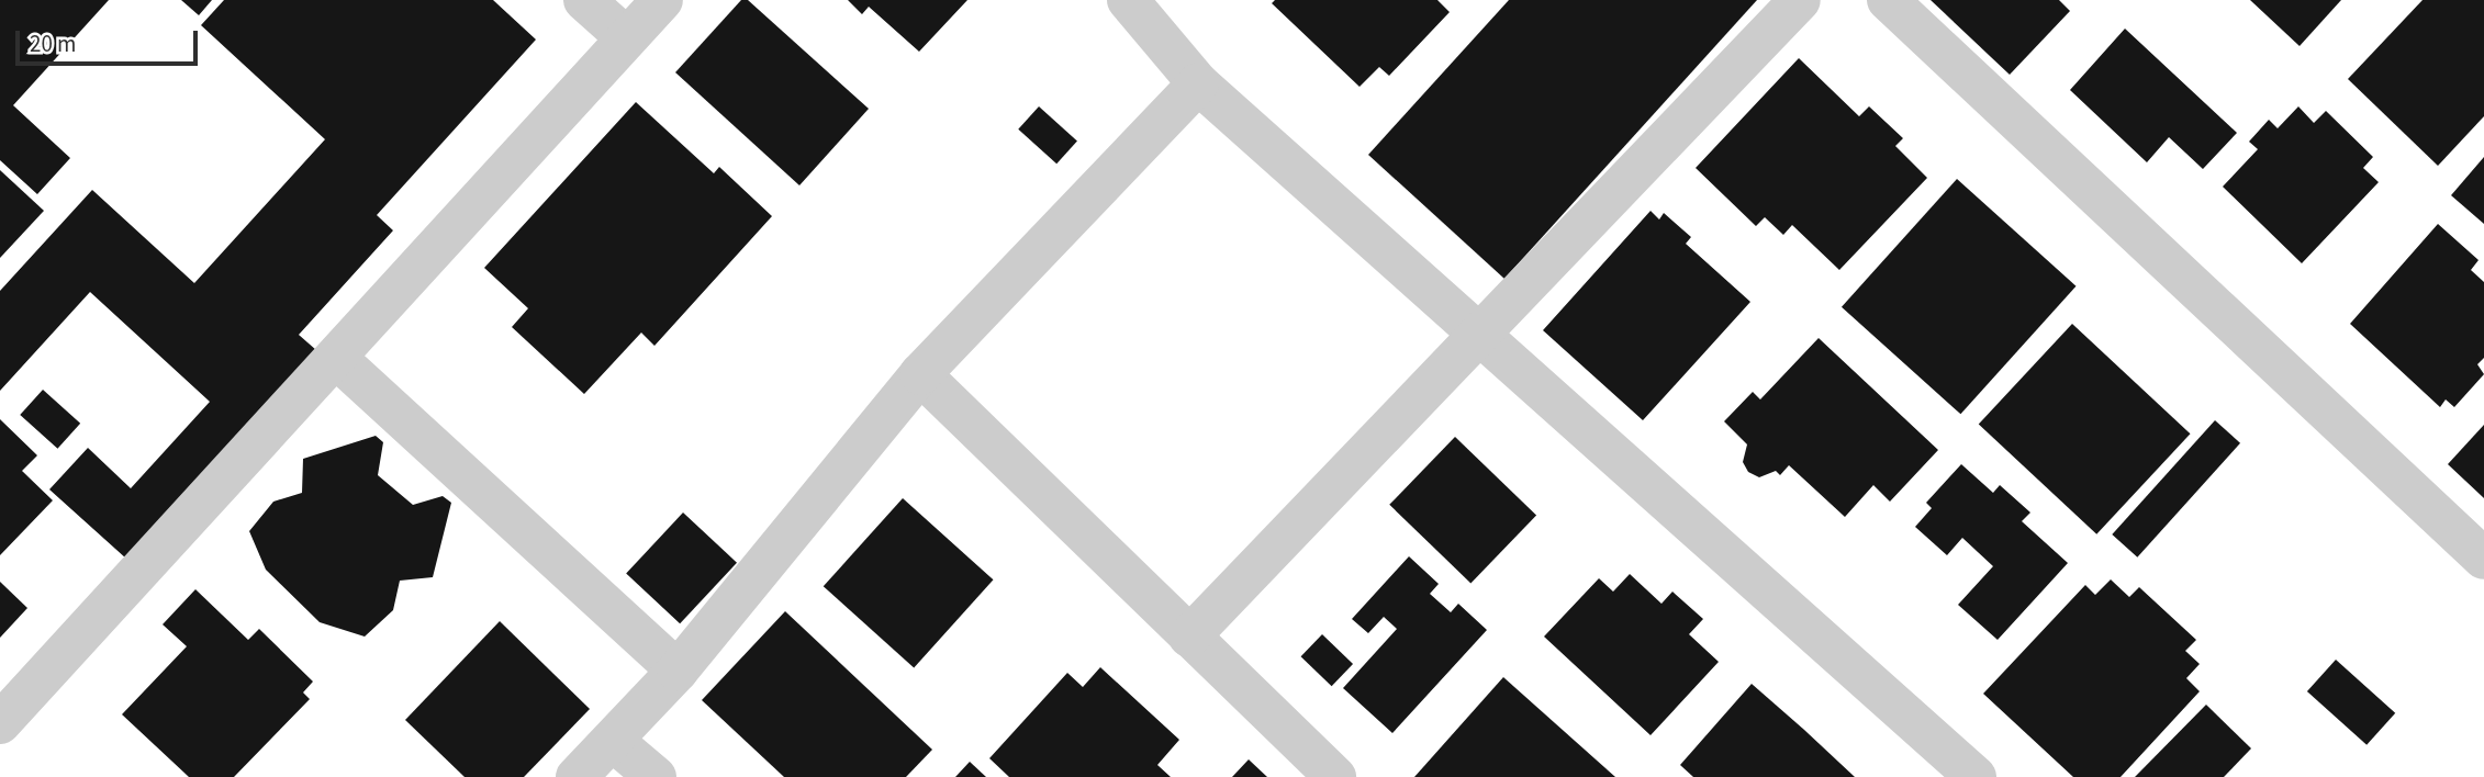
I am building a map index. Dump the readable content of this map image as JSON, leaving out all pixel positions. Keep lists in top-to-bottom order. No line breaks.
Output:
{"scale_bar":"20 m"}
